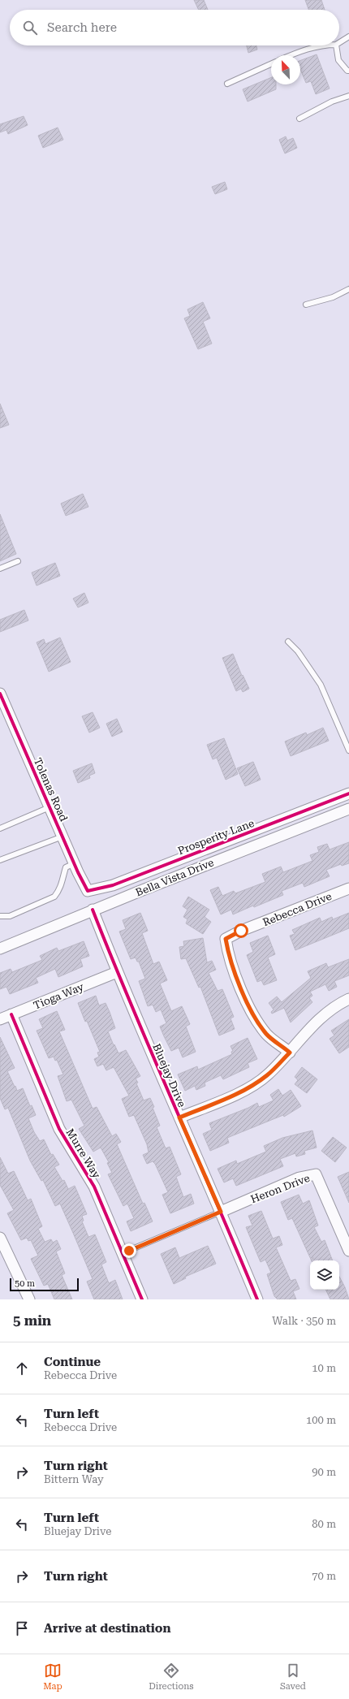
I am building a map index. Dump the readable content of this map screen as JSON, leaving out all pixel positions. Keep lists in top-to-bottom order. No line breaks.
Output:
{"streets":{"street":["Tolenas Road","Prosperity Lane","Bella Vista Drive","Rebecca Drive","Tioga Way","Bluejay Drive","Murre Way","Heron Drive"]},"crossings":[["Tolenas Road","Prosperity Lane"],["Bella Vista Drive","Bluejay Drive"],["Tioga Way","Bluejay Drive"],["Tioga Way","Murre Way"],["Bluejay Drive","Heron Drive"]],"scale_bar":"50 m","north":"top left","page":{"search":"Search here","scale":"50 m","heading":["5 min","Walk · 350 m"],"list":[["Continue","Rebecca Drive","10 m"],["Turn left","Rebecca Drive","100 m"],["Turn right","Bittern Way","90 m"],["Turn left","Bluejay Drive","80 m"],["Turn right","70 m"],"Arrive at destination"],"nav":["Map","Directions","Saved"]}}
